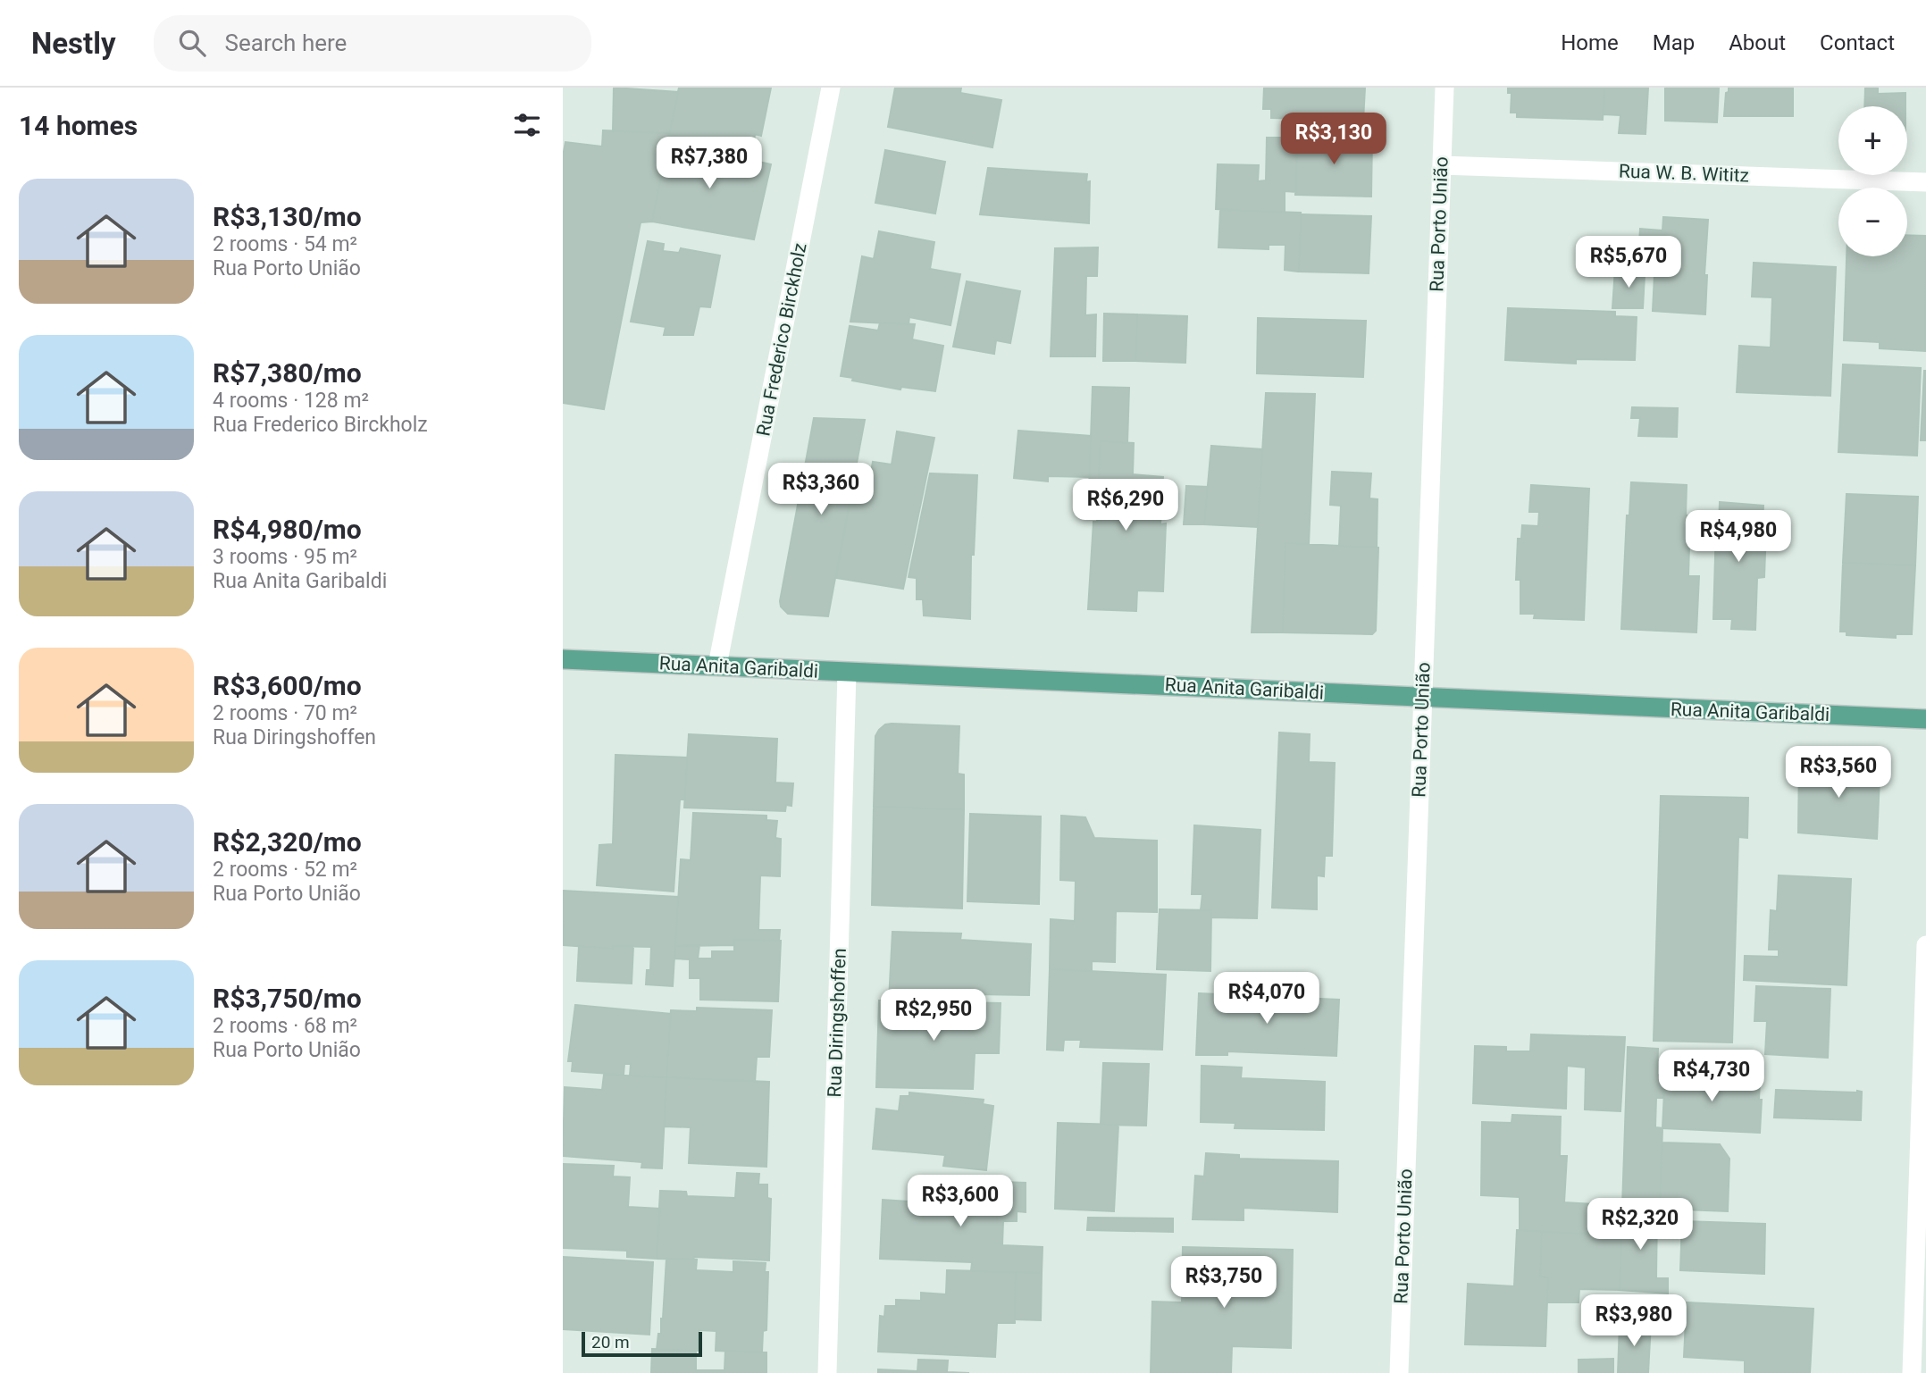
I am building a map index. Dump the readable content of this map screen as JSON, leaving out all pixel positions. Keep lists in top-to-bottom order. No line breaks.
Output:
{"streets":{"main road":["Rua Anita Garibaldi"],"street":["Rua W. B. Wititz","Rua Porto União","Rua Frederico Birckholz","Rua Diringshoffen"]},"crossings":[["Rua W. B. Wititz","Rua Porto União"],["Rua Porto União","Rua Anita Garibaldi"],["Rua Frederico Birckholz","Rua Anita Garibaldi"],["Rua Anita Garibaldi","Rua Diringshoffen"]],"scale_bar":"20 m","page":{"header":"Nestly","search":"Search here","nav":["Home","Map","About","Contact"],"heading":"14 homes","map_buttons":["+","−"],"price":["R$3,130","R$7,380","R$5,670","R$3,360","R$6,290","R$4,980","R$3,560","R$4,070","R$2,950","R$4,730","R$3,600","R$2,320","R$3,750","R$3,980"],"list":[{"name":"R$3,130/mo","note":"2 rooms · 54 m² · Rua Porto União"},{"name":"R$7,380/mo","note":"4 rooms · 128 m² · Rua Frederico Birckholz"},{"name":"R$4,980/mo","note":"3 rooms · 95 m² · Rua Anita Garibaldi"},{"name":"R$3,600/mo","note":"2 rooms · 70 m² · Rua Diringshoffen"},{"name":"R$2,320/mo","note":"2 rooms · 52 m² · Rua Porto União"},{"name":"R$3,750/mo","note":"2 rooms · 68 m² · Rua Porto União"}],"scale":"20 m"}}
